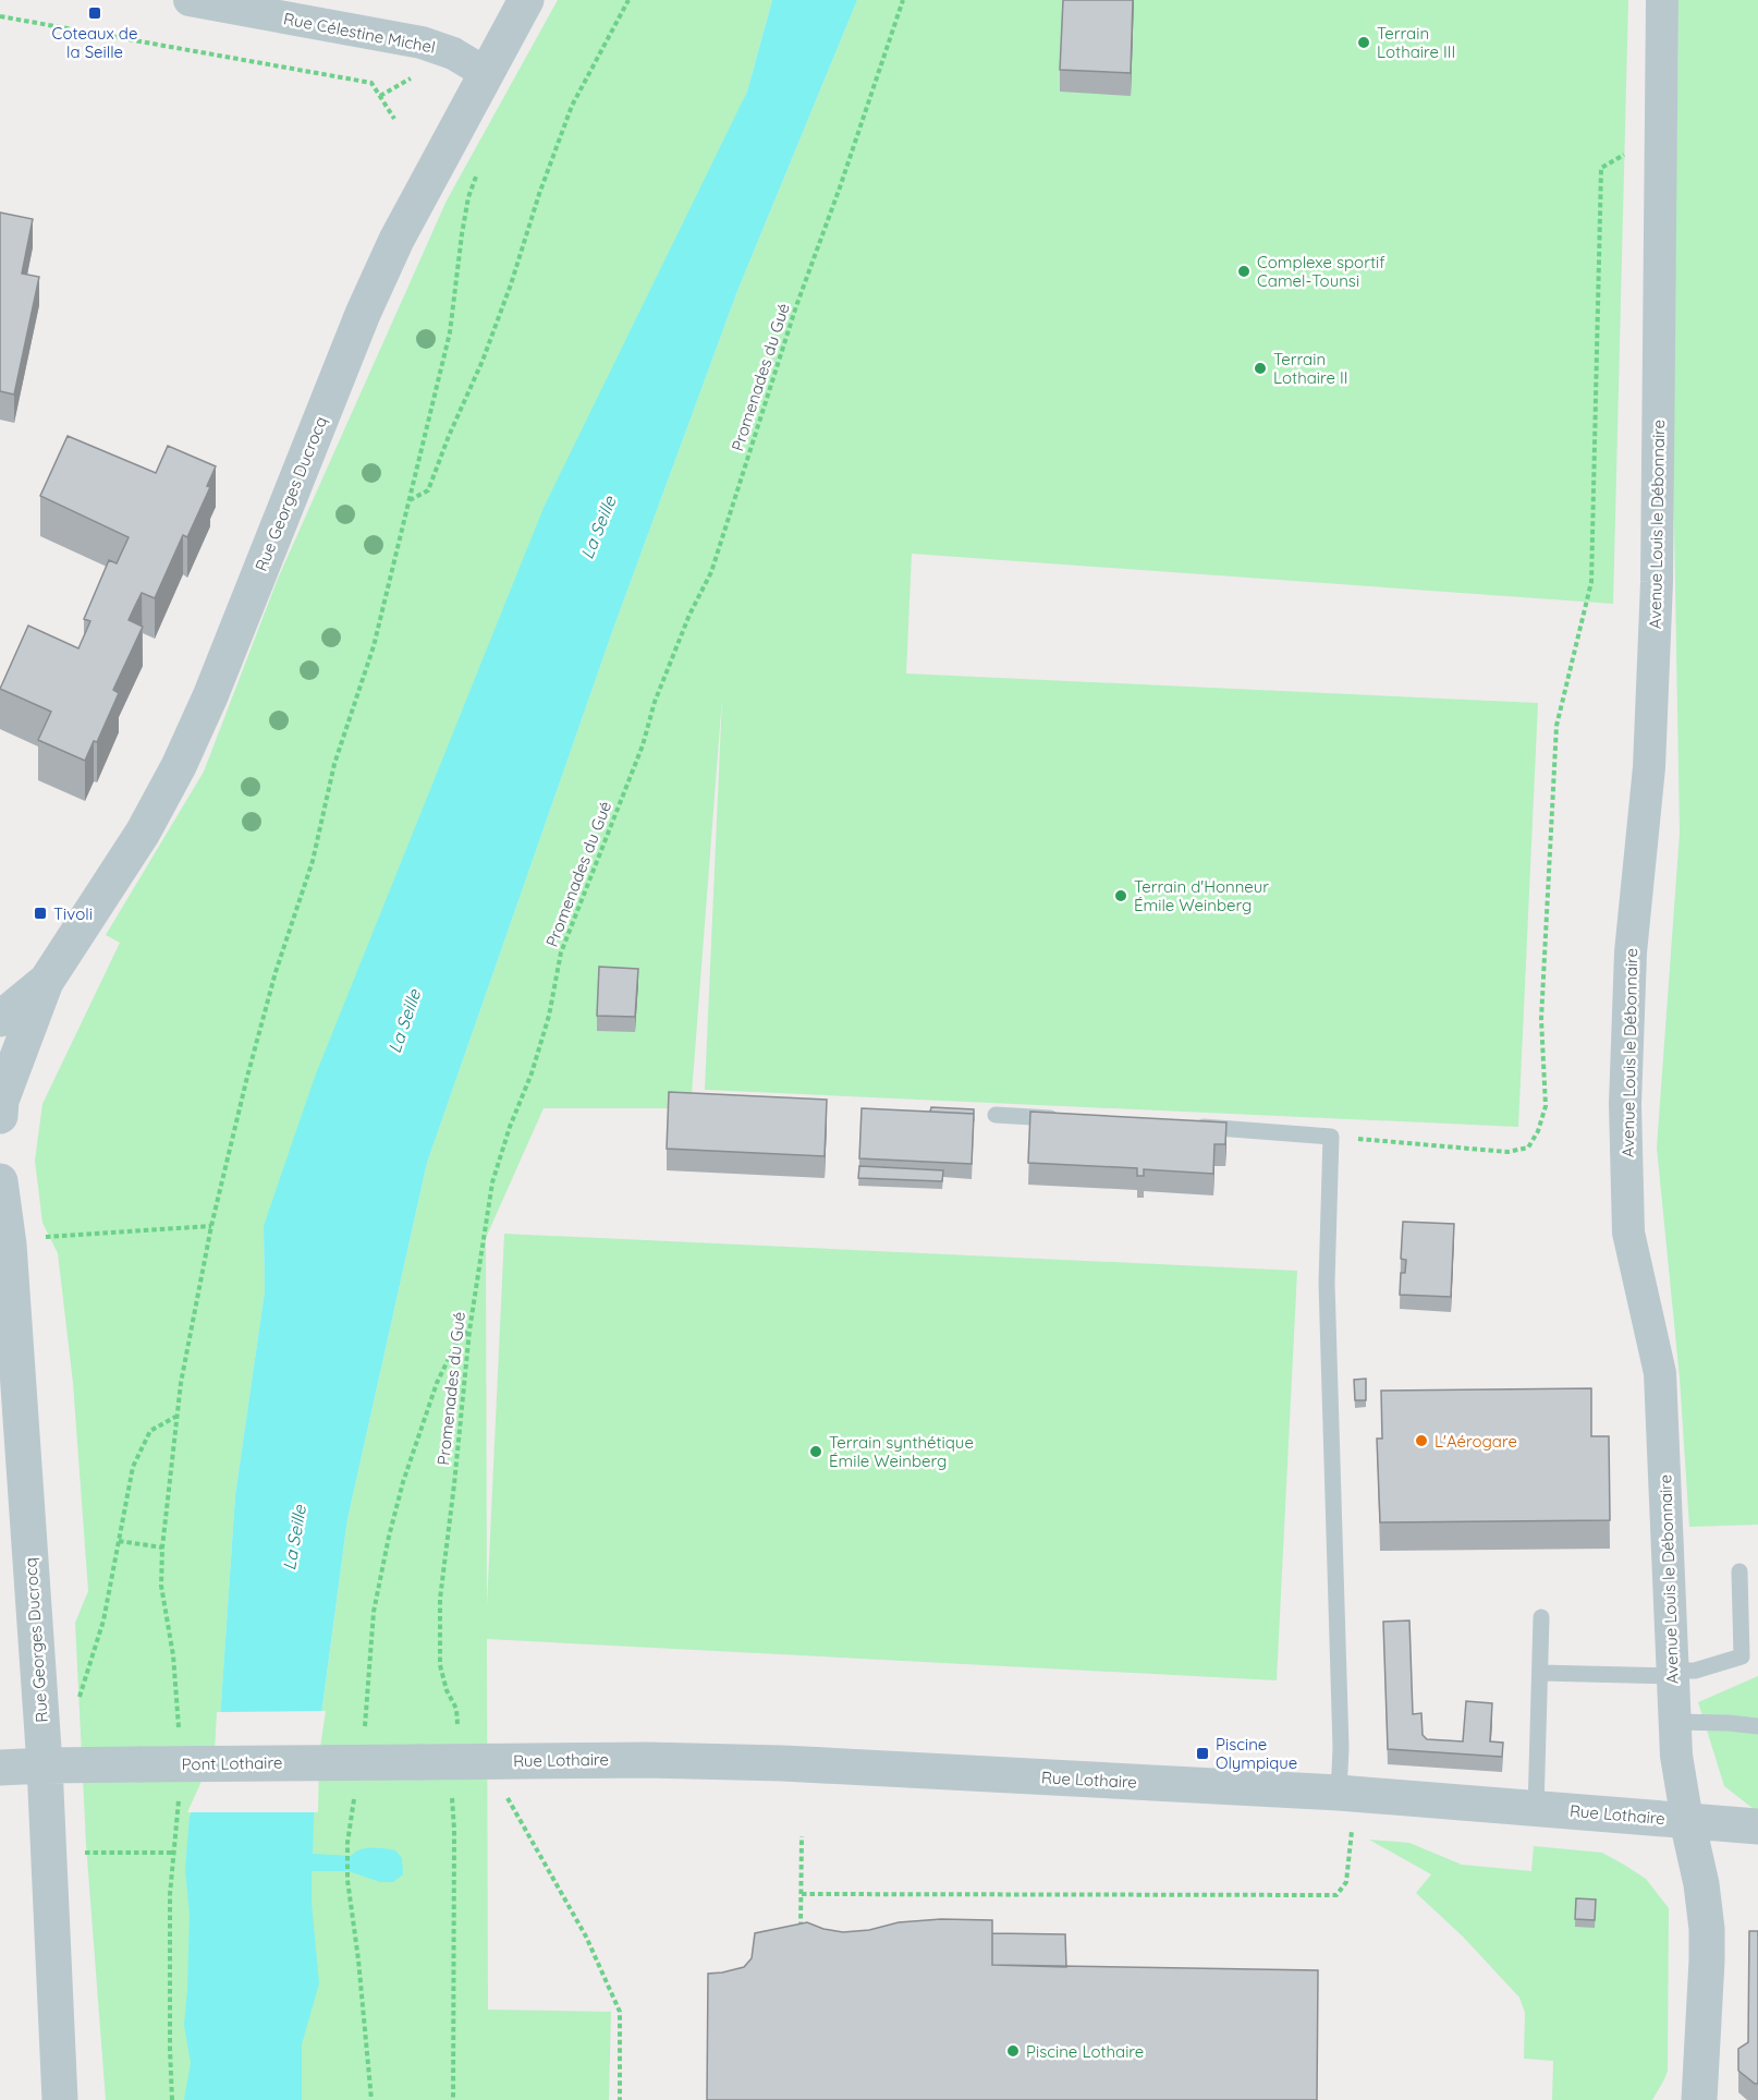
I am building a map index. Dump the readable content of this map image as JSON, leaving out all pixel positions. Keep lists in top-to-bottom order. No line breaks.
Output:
{"streets":{"street":["Rue Célestine Michel","Rue Georges Ducrocq","Avenue Louis le Débonnaire","Rue Lothaire","Pont Lothaire"],"path":["Promenades du Gué"]},"crossings":[["Rue Célestine Michel","Rue Georges Ducrocq"],["Promenades du Gué","Rue Lothaire"],["Rue Georges Ducrocq","Pont Lothaire"],["Avenue Louis le Débonnaire","Rue Lothaire"],["Rue Lothaire","Pont Lothaire"]],"water":["La Seille"],"places":{"transit":["Coteaux de la Seille","Tivoli","Piscine Olympique"],"other":["Terrain Lothaire III","Complexe sportif Camel-Tounsi","Terrain Lothaire II","Terrain d'Honneur Émile Weinberg","L'Aérogare","Terrain synthétique Émile Weinberg","Piscine Lothaire"]}}
